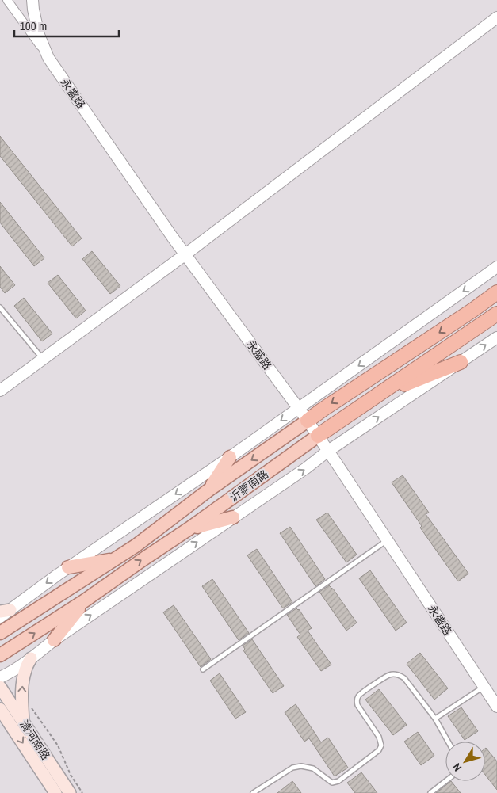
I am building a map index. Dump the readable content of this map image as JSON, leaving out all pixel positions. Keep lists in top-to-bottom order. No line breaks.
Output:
{"streets":{"highway":["沂蒙南路"],"main road":["清河南路"],"street":["永盛路"]},"crossings":[["永盛路","沂蒙南路"]],"scale_bar":"100 m","north":"bottom left"}
